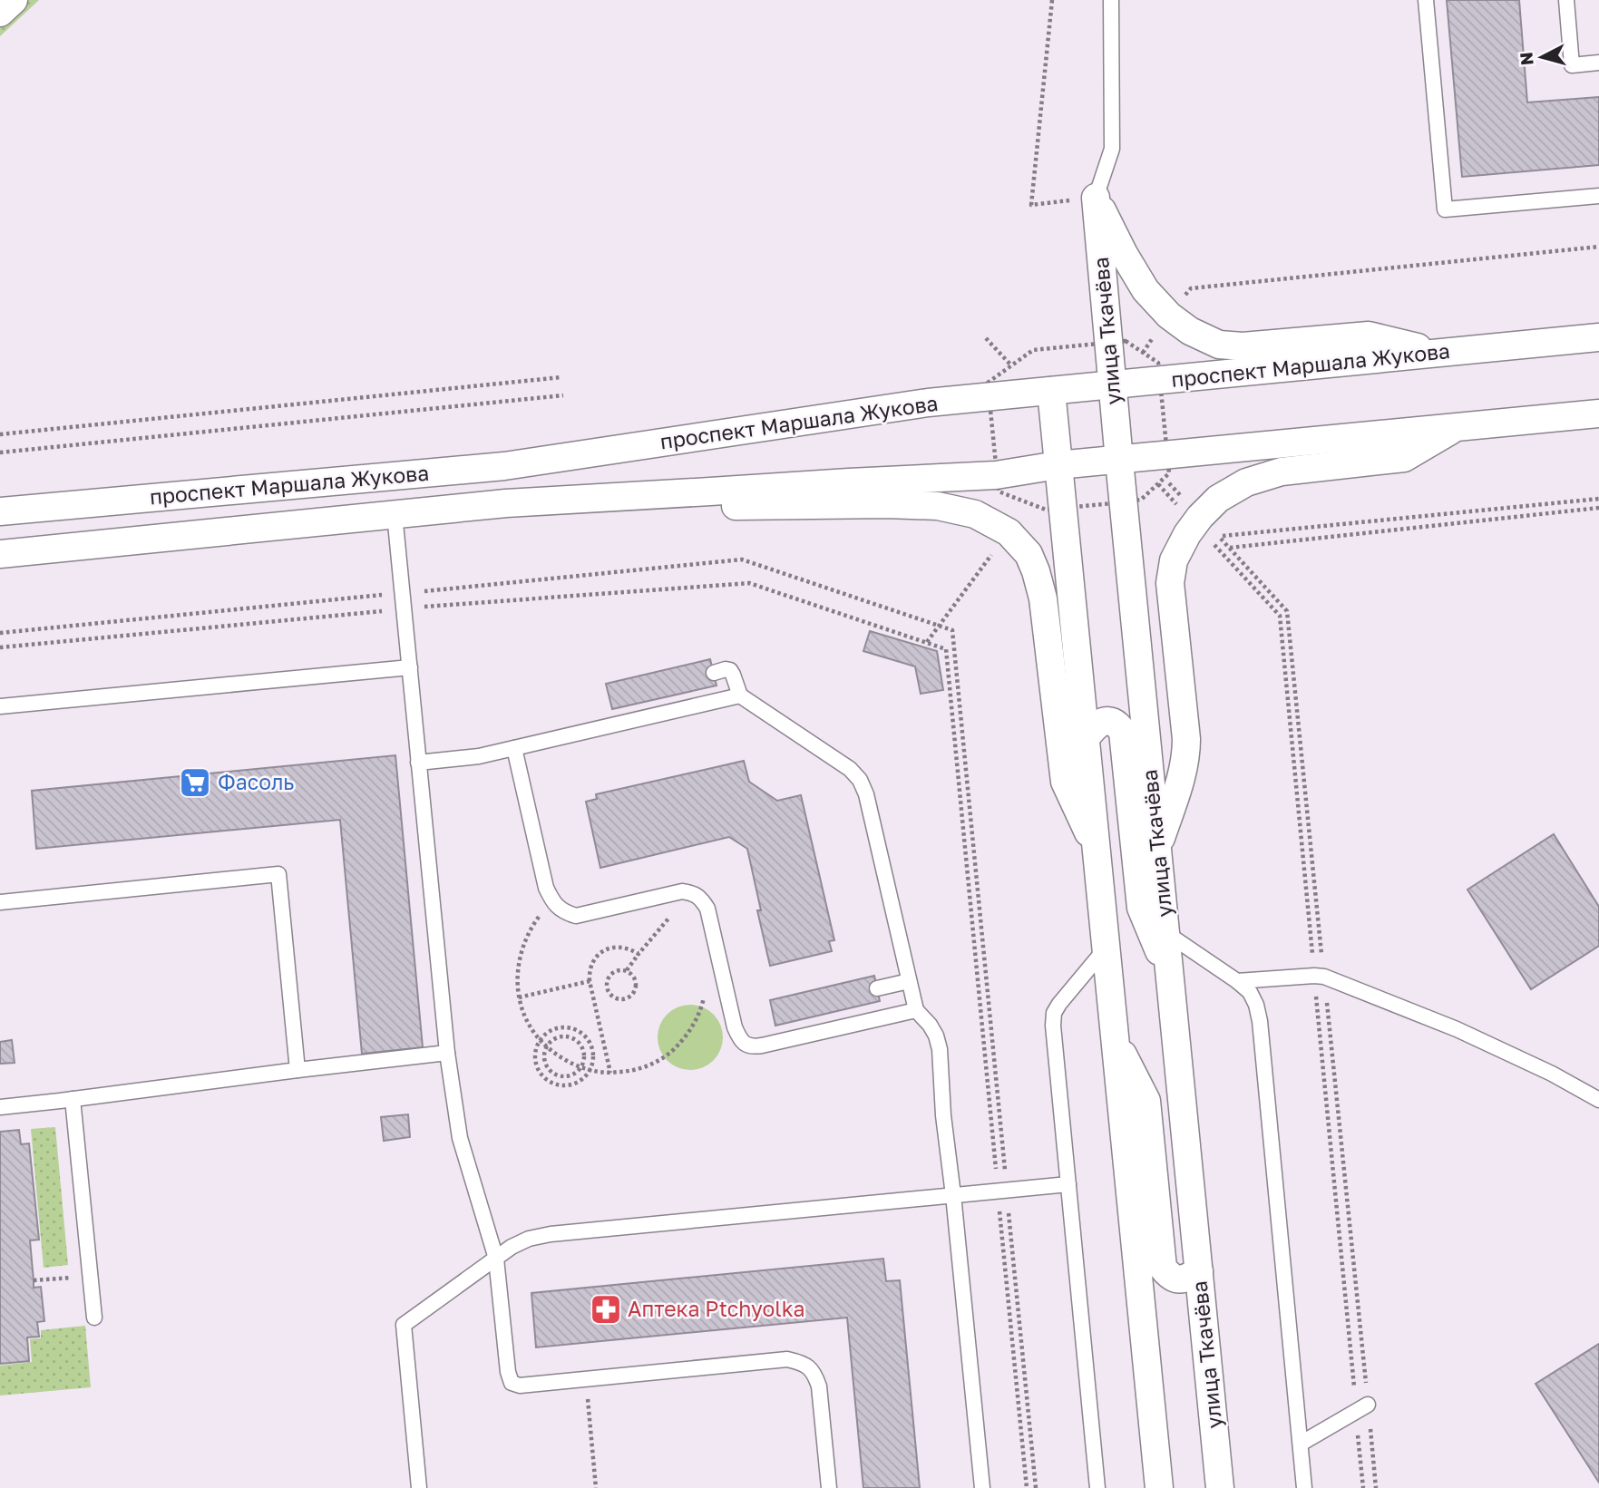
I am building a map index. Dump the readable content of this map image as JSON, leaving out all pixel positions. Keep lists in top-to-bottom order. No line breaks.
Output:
{"streets":{"street":["улица Ткачёва","проспект Маршала Жукова"]},"crossings":[["улица Ткачёва","проспект Маршала Жукова"]],"places":{"supermarket":["Фасоль"],"pharmacy":["Аптека Ptchyolka"]},"north":"left"}
